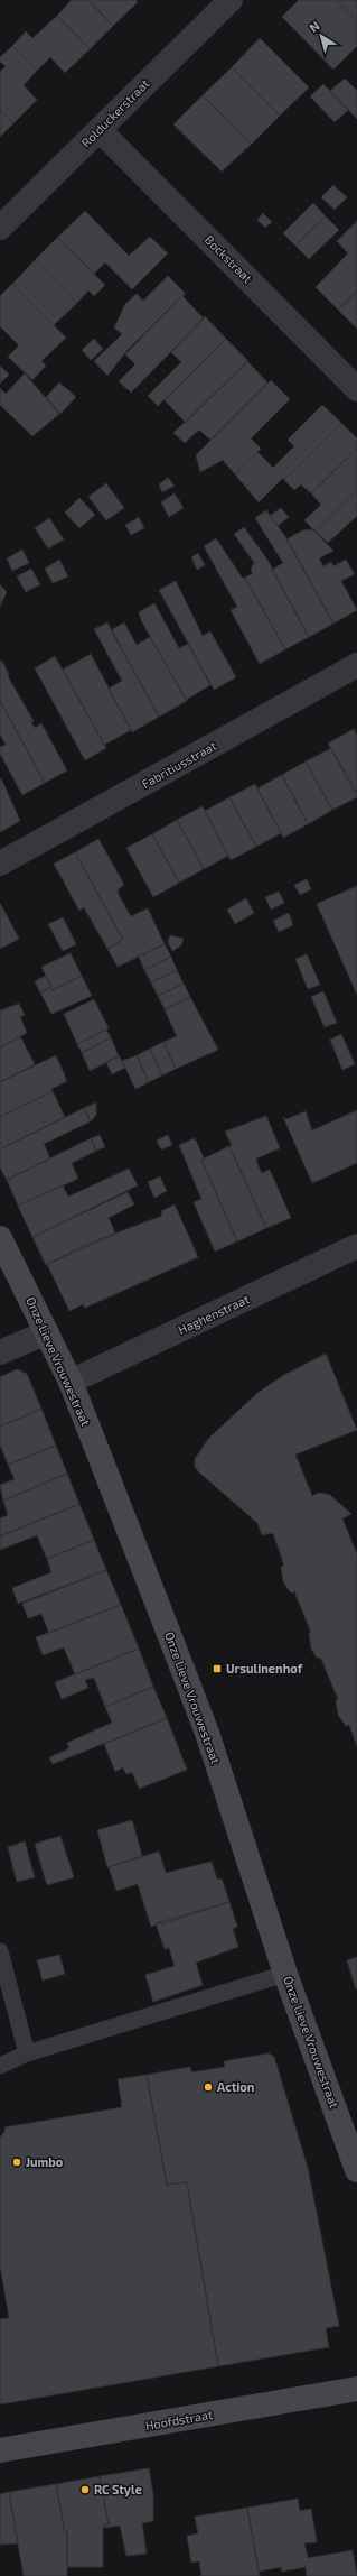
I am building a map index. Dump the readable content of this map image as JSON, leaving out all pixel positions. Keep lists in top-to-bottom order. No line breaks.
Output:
{"streets":{"street":["Rolduckerstraat","Bockstraat","Fabritiusstraat","Haghenstraat","Onze Lieve Vrouwestraat","Hoofdstraat"]},"crossings":[["Rolduckerstraat","Bockstraat"],["Haghenstraat","Onze Lieve Vrouwestraat"]],"places":{"transit":["Ursulinenhof"],"other":["Action","Jumbo","RC Style"]},"north":"top left"}
